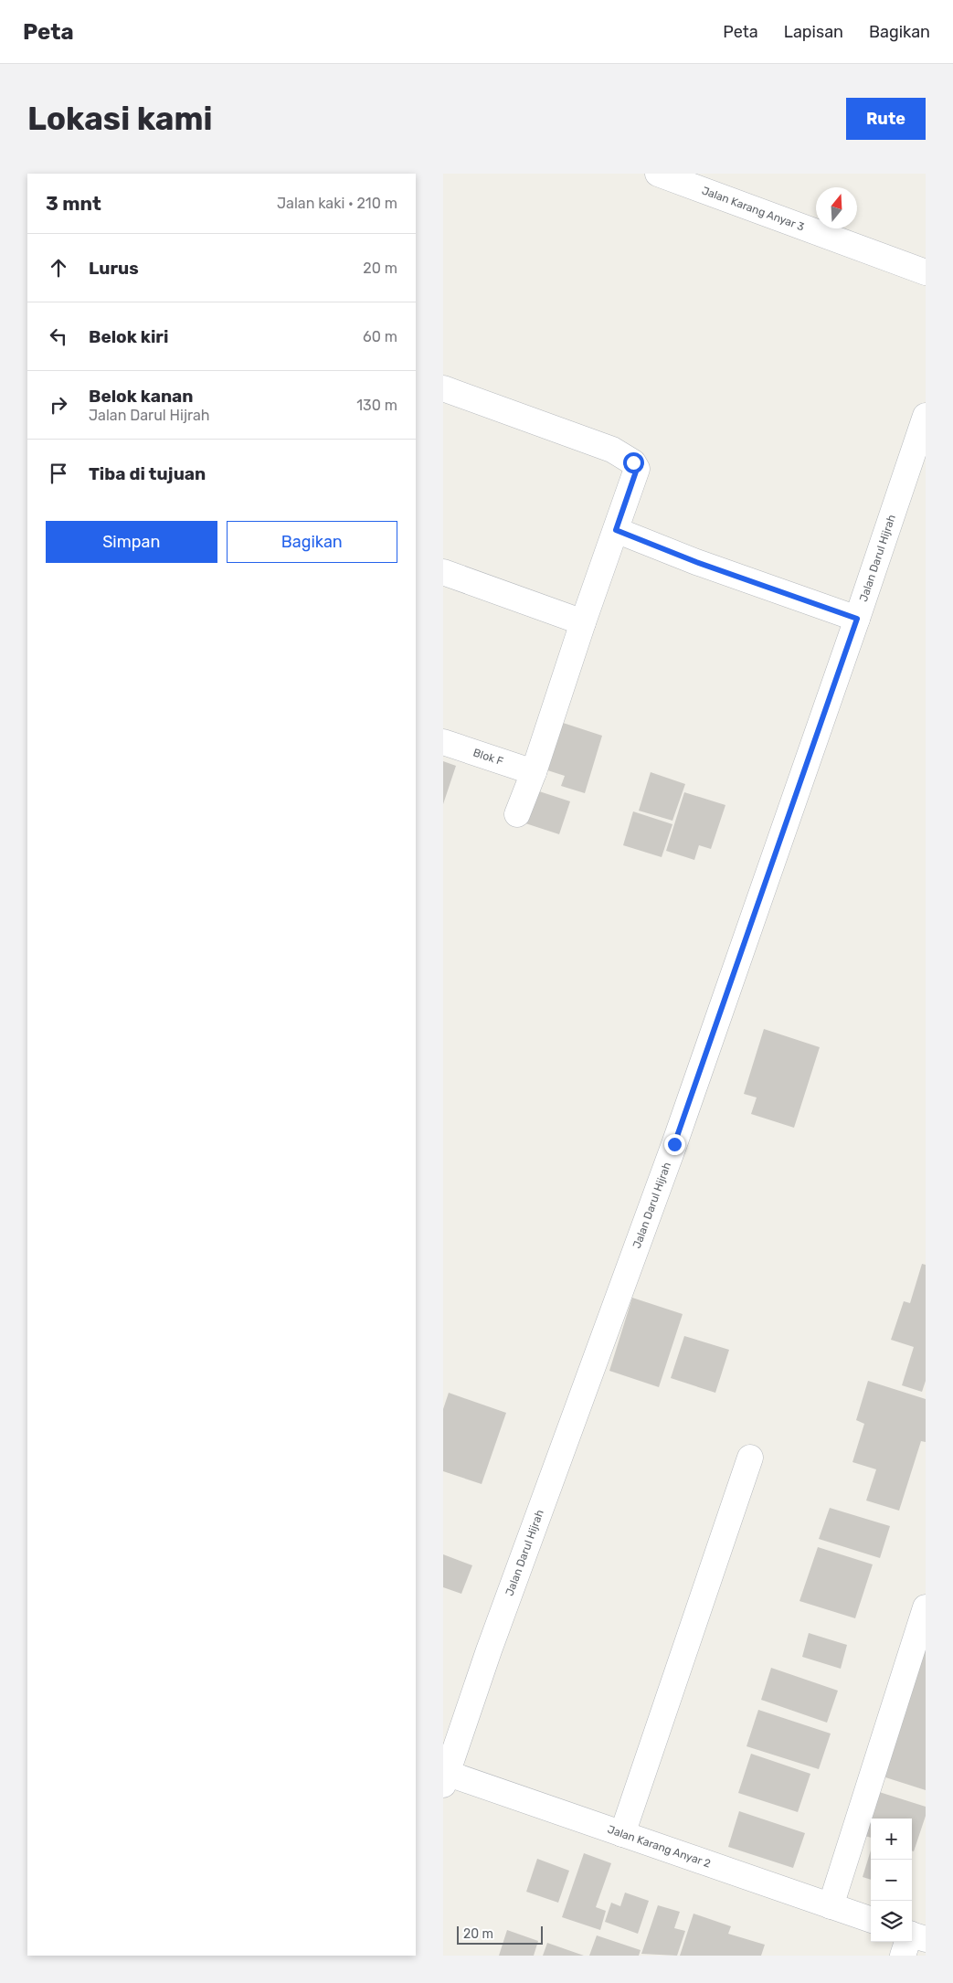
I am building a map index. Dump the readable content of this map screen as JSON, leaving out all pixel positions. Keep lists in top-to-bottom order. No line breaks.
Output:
{"streets":{"street":["Jalan Karang Anyar 3","Jalan Darul Hijrah","Blok F","Jalan Karang Anyar 2"]},"crossings":[["Jalan Darul Hijrah","Jalan Karang Anyar 2"]],"scale_bar":"20 m","north":"top","page":{"header":"Peta","nav":["Peta","Lapisan","Bagikan"],"buttons":["Rute",["Simpan","Bagikan"]],"title":"Lokasi kami","heading":["3 mnt","Jalan kaki · 210 m"],"list":[["Lurus","20 m"],["Belok kiri","60 m"],["Belok kanan","Jalan Darul Hijrah","130 m"],"Tiba di tujuan"],"map_buttons":["+","−"],"scale":"20 m"}}
